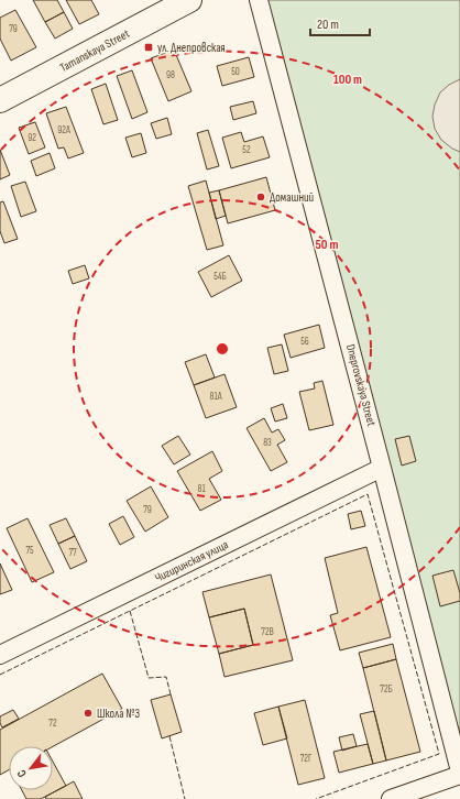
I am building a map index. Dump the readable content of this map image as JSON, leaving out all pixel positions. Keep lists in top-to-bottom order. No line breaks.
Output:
{"streets":{"street":["Tamanskaya Street","Dneprovskaya Street","Чигиринская улица"]},"crossings":[["Dneprovskaya Street","Чигиринская улица"]],"places":{"transit":["ул. Днепровская"],"other":["Домашний","Школа №3"]},"house_numbers":["79","50","98","92А","92","52","54Б","56","81А","83","81","79","75","77","72В","72Б","72","72Г"],"scale_bar":"20 m","north":"bottom left","rings":["100 m","50 m"]}
